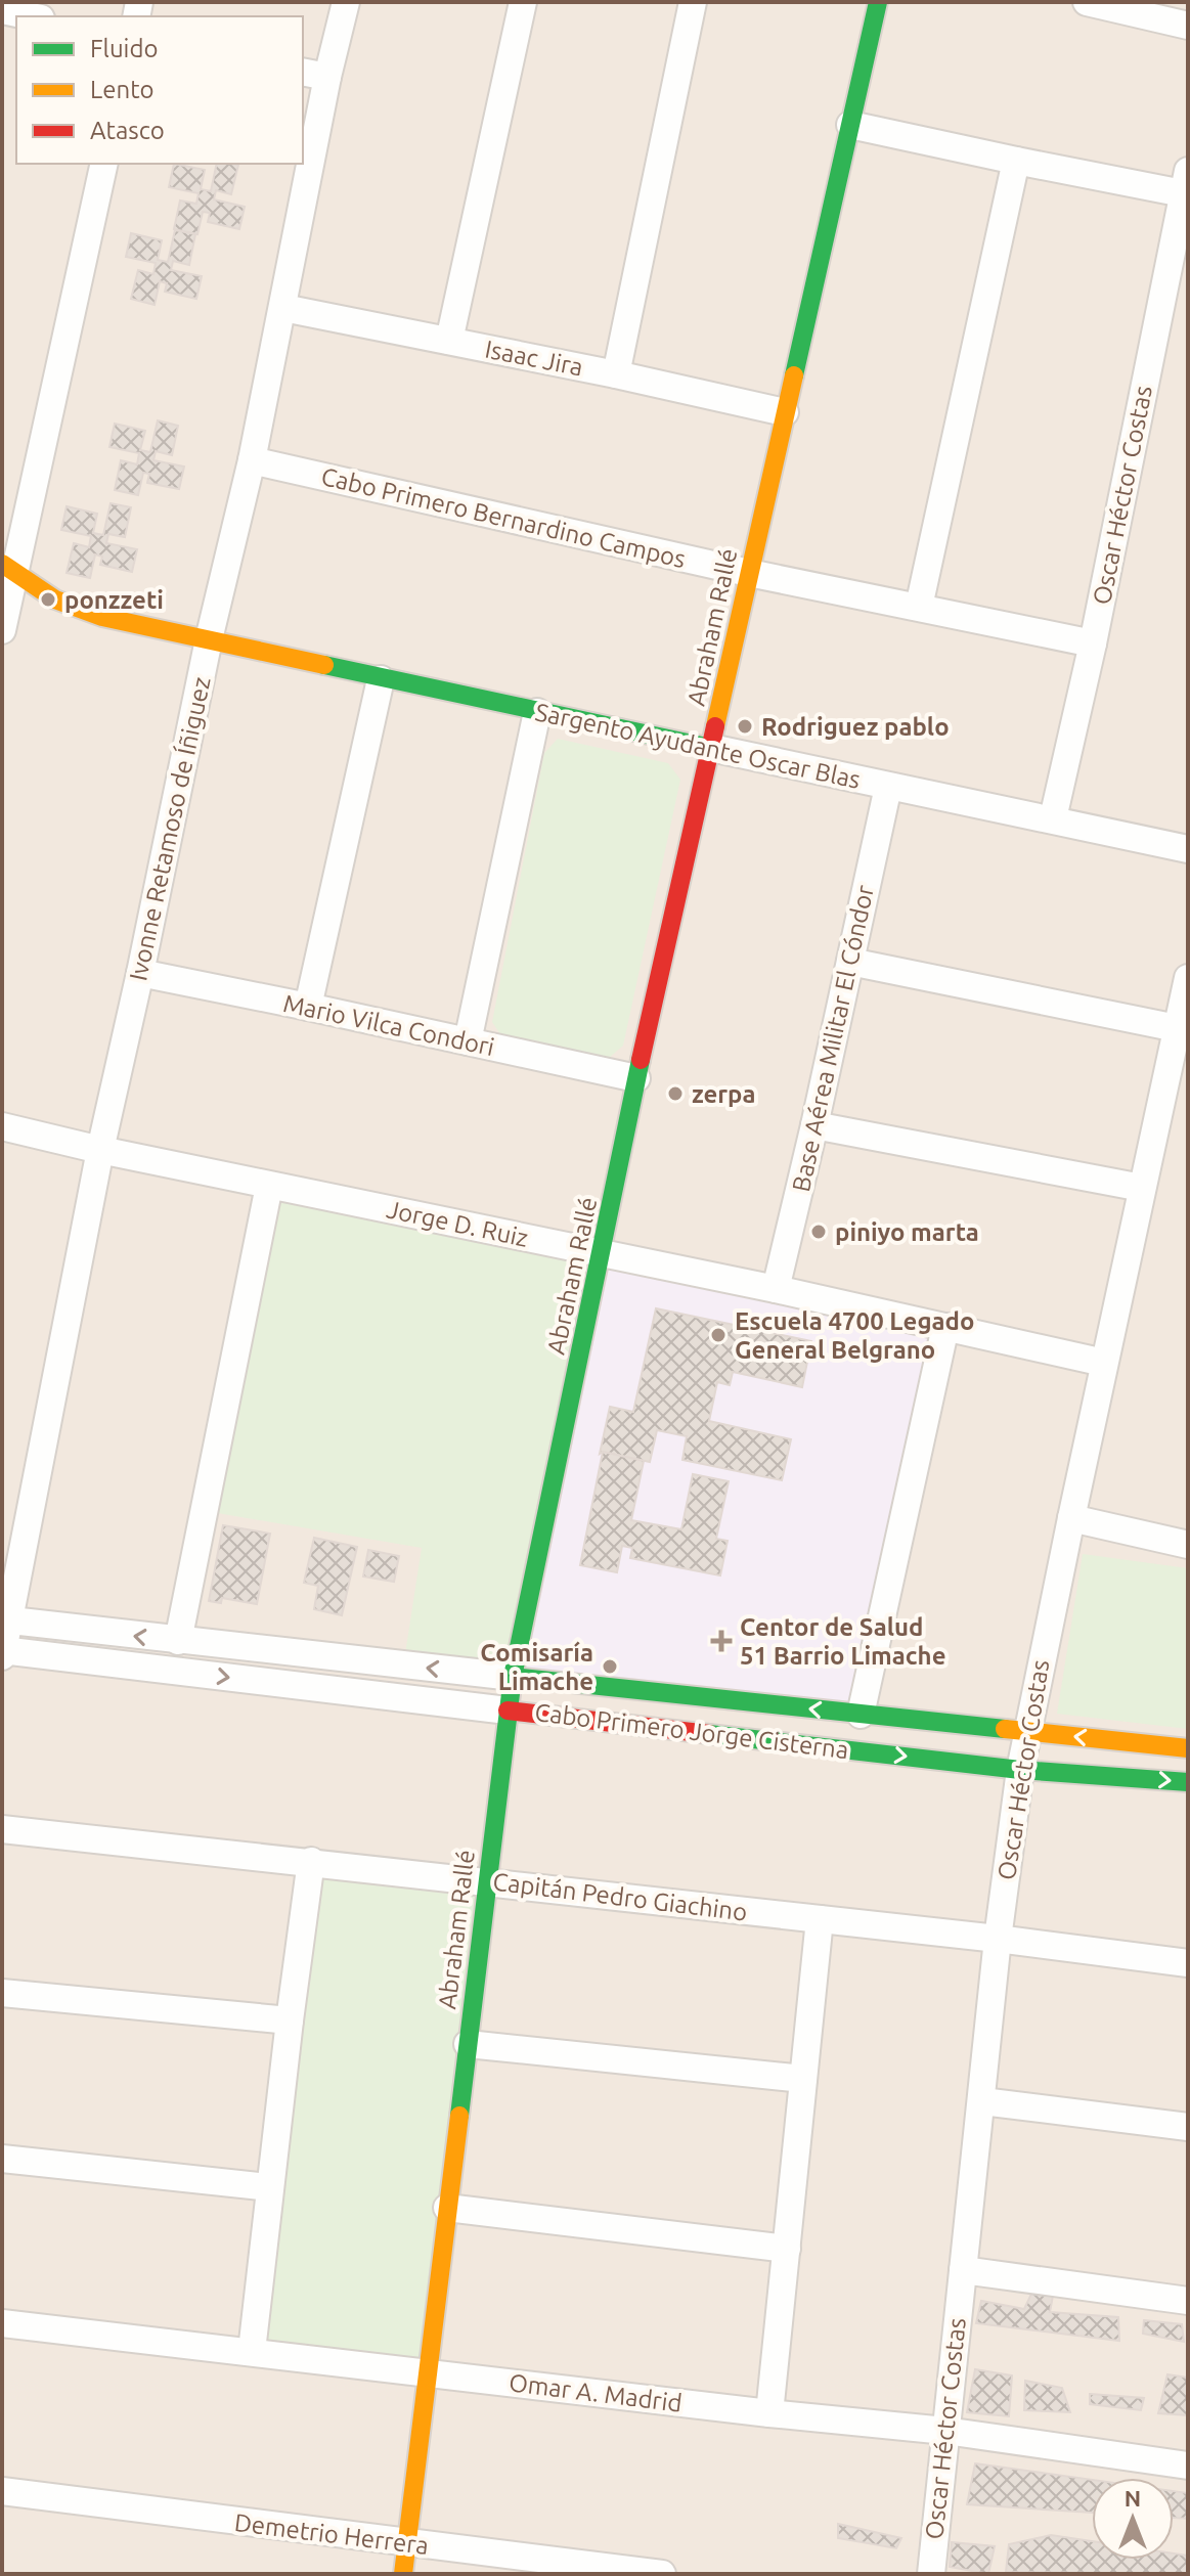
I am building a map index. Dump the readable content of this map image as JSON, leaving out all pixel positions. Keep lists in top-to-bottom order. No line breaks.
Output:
{"streets":{"street":["Isaac Jira","Oscar Héctor Costas","Cabo Primero Bernardino Campos","Abraham Rallé","Sargento Ayudante Oscar Blas","Ivonne Retamoso de Íñiguez","Mario Vilca Condori","Base Aérea Militar El Cóndor","Jorge D. Ruiz","Cabo Primero Jorge Cisterna","Capitán Pedro Giachino","Omar A. Madrid","Demetrio Herrera"]},"crossings":[["Isaac Jira","Abraham Rallé"],["Isaac Jira","Ivonne Retamoso de Íñiguez"],["Oscar Héctor Costas","Cabo Primero Bernardino Campos"],["Oscar Héctor Costas","Sargento Ayudante Oscar Blas"],["Oscar Héctor Costas","Jorge D. Ruiz"],["Oscar Héctor Costas","Cabo Primero Jorge Cisterna"],["Oscar Héctor Costas","Capitán Pedro Giachino"],["Oscar Héctor Costas","Omar A. Madrid"],["Cabo Primero Bernardino Campos","Abraham Rallé"],["Cabo Primero Bernardino Campos","Ivonne Retamoso de Íñiguez"],["Abraham Rallé","Sargento Ayudante Oscar Blas"],["Abraham Rallé","Mario Vilca Condori"],["Abraham Rallé","Jorge D. Ruiz"],["Abraham Rallé","Cabo Primero Jorge Cisterna"],["Abraham Rallé","Capitán Pedro Giachino"],["Abraham Rallé","Omar A. Madrid"],["Abraham Rallé","Demetrio Herrera"],["Sargento Ayudante Oscar Blas","Ivonne Retamoso de Íñiguez"],["Sargento Ayudante Oscar Blas","Base Aérea Militar El Cóndor"],["Ivonne Retamoso de Íñiguez","Mario Vilca Condori"],["Ivonne Retamoso de Íñiguez","Jorge D. Ruiz"],["Ivonne Retamoso de Íñiguez","Cabo Primero Jorge Cisterna"],["Base Aérea Militar El Cóndor","Jorge D. Ruiz"]],"places":{"other":["ponzzeti","Rodriguez pablo","zerpa","piniyo marta","Escuela 4700 Legado General Belgrano","Comisaría Limache"],"health":["Centor de Salud 51 Barrio Limache"]},"legend":["Fluido","Lento","Atasco"],"north":"top"}
